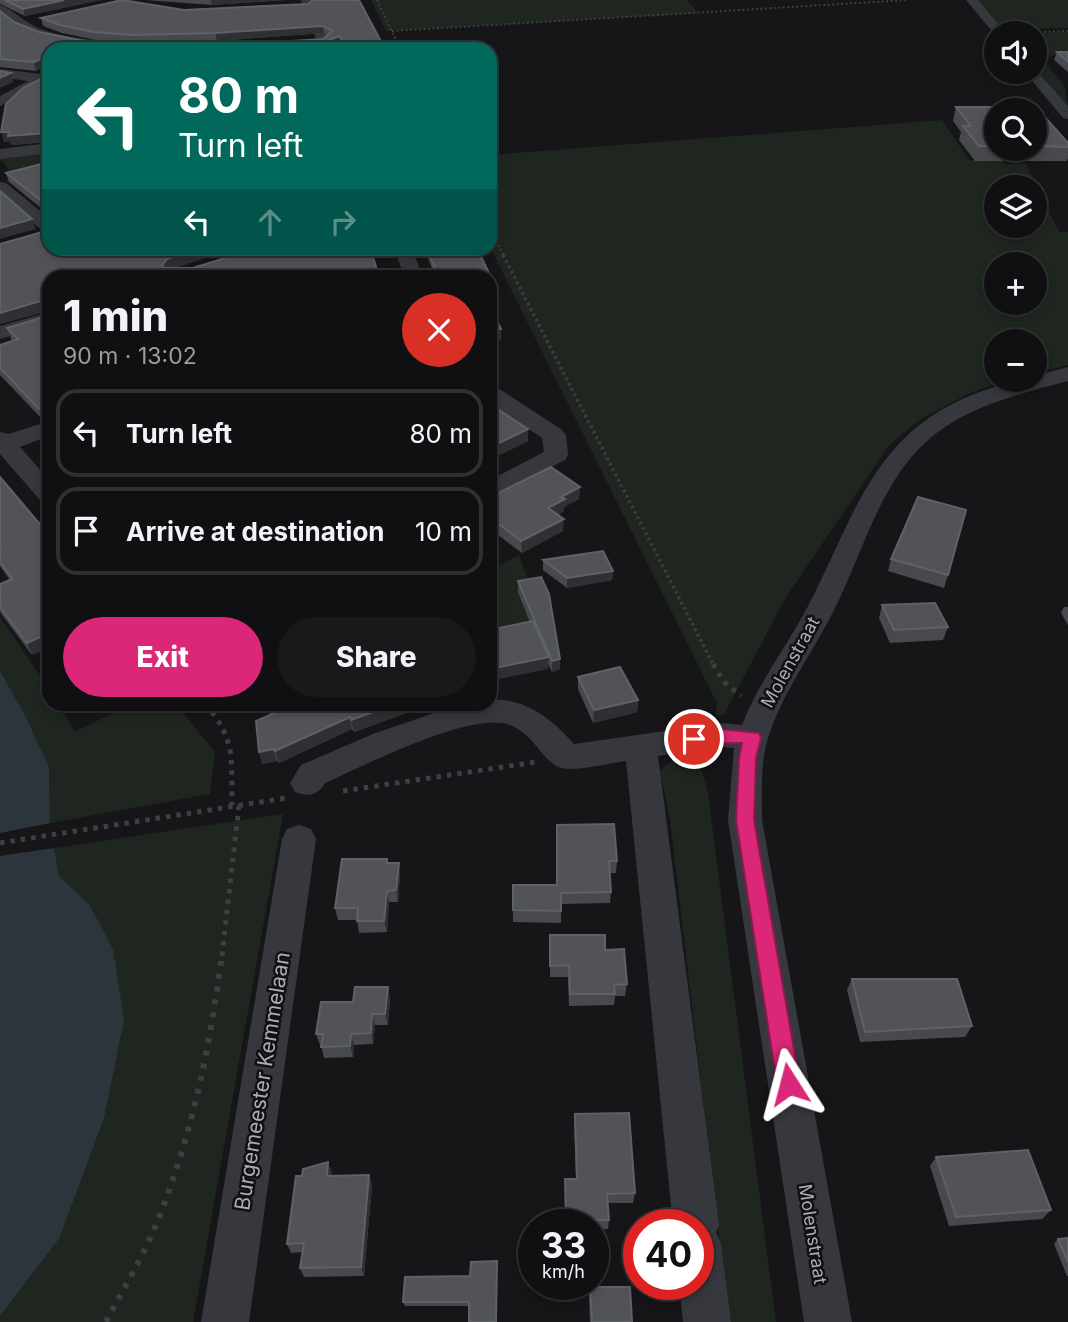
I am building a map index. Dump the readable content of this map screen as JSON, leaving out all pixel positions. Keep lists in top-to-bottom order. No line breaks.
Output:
{"streets":{"street":["Molenstraat","Burgemeester Kemmelaan"]},"page":{"map_buttons":["+","−"],"turn":["80 m","Turn left"],"heading":["1 min","90 m · 13:02"],"list":[{"name":"Turn left","value":"80 m"},{"name":"Arrive at destination","value":"10 m"}],"buttons":["Exit","Share"],"speed":"33 km/h","limit":"40"}}
